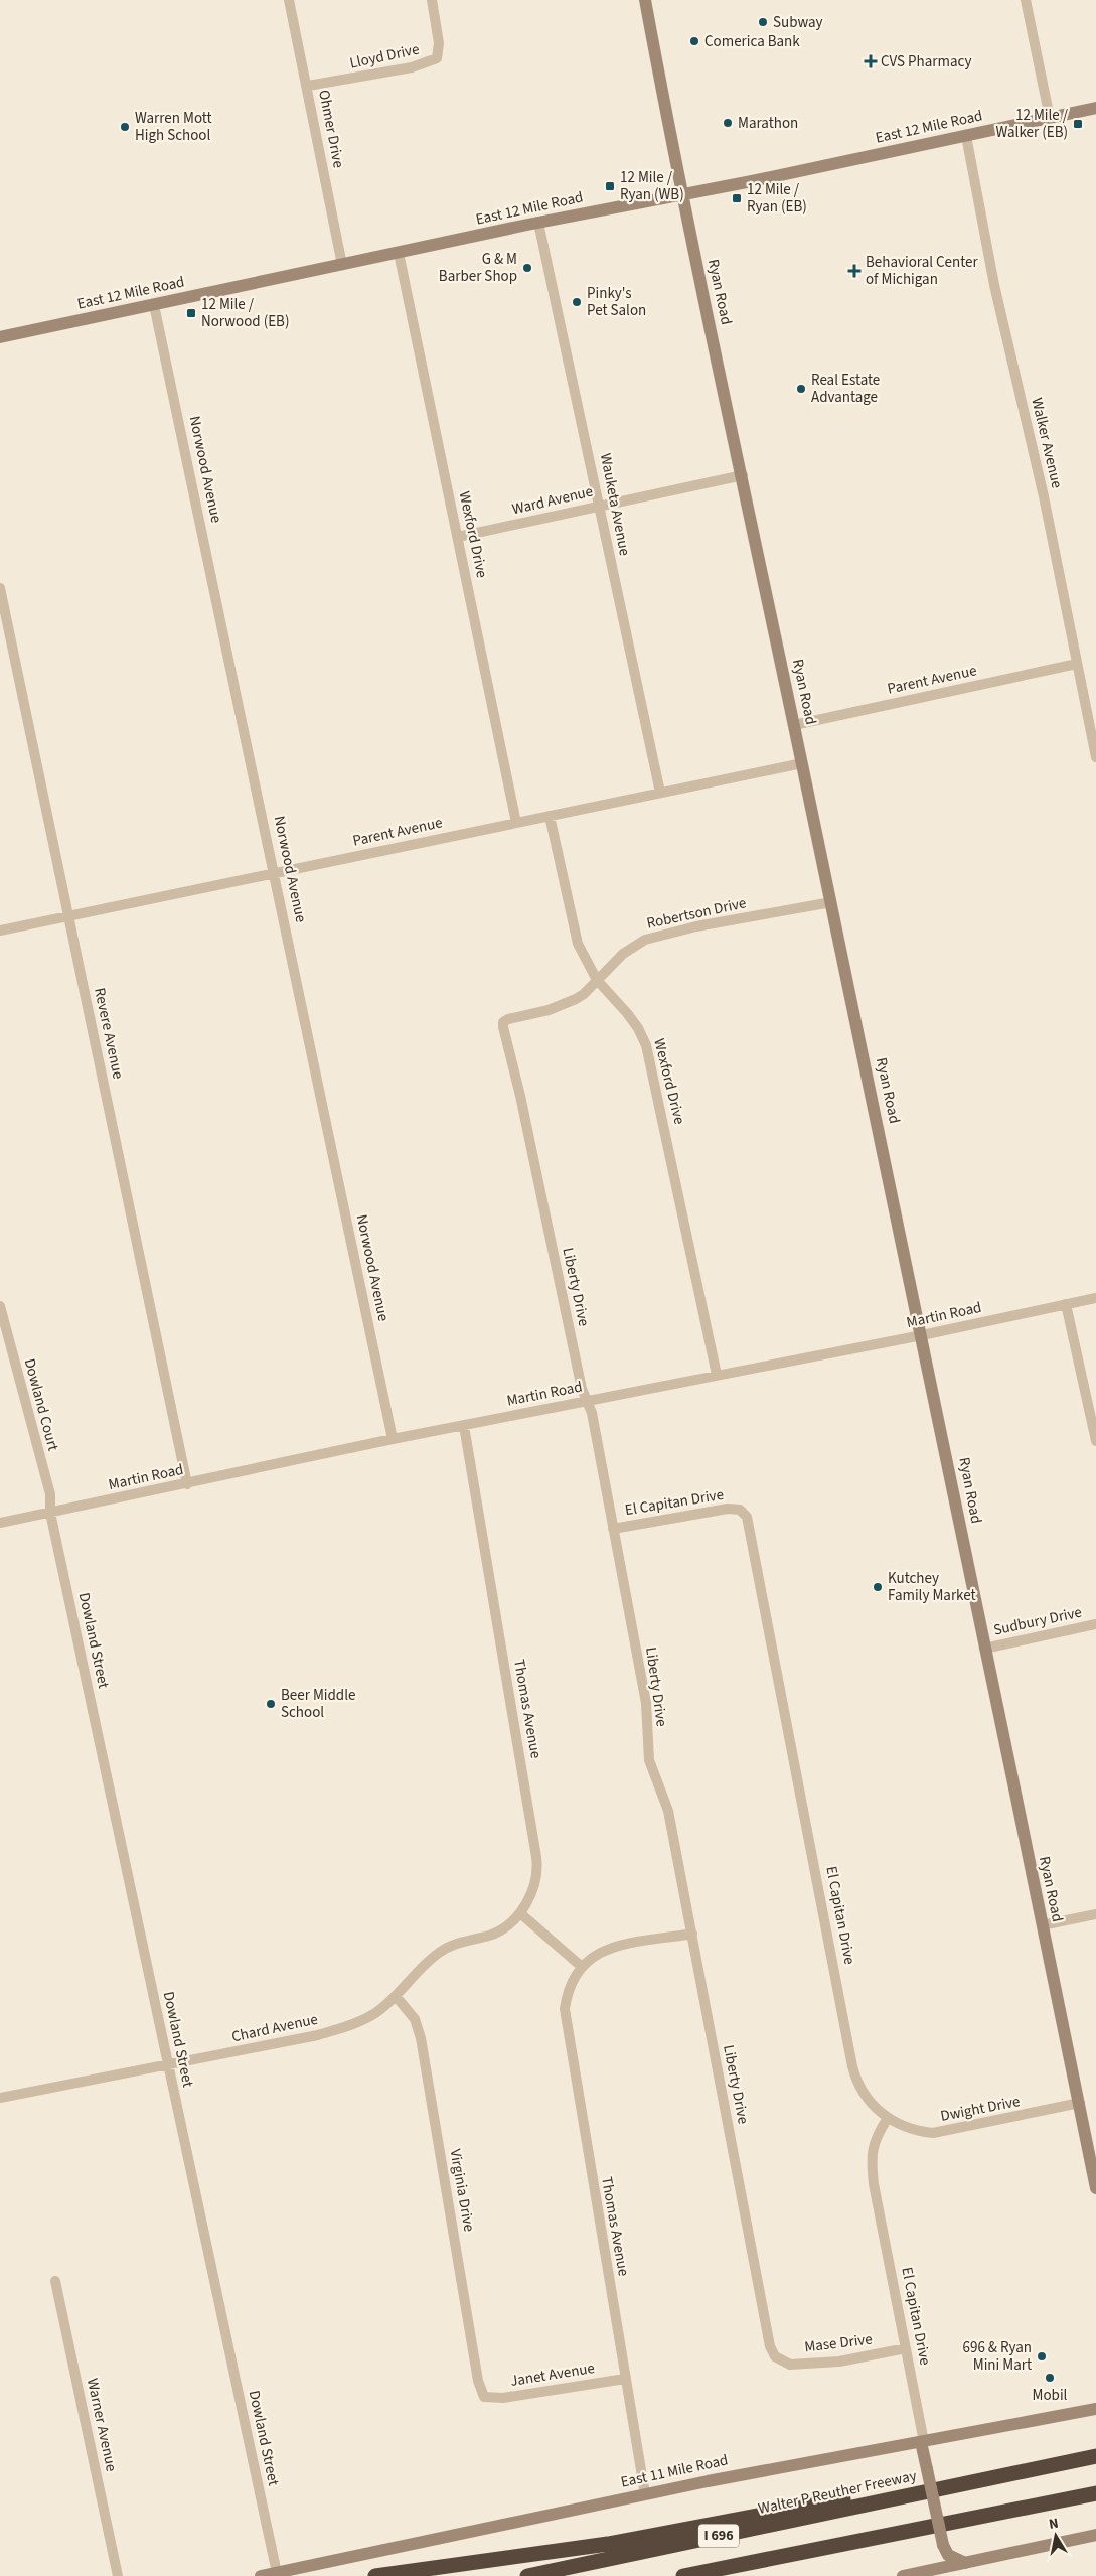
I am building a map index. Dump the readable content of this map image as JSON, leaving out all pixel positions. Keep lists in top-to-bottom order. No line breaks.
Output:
{"streets":{"highway":["Walter P Reuther Freeway","I 696"],"main road":["East 12 Mile Road","Ryan Road","El Capitan Drive","East 11 Mile Road"],"street":["Lloyd Drive","Ohmer Drive","Walker Avenue","Norwood Avenue","Ward Avenue","Wauketa Avenue","Wexford Drive","Parent Avenue","Robertson Drive","Revere Avenue","Liberty Drive","Martin Road","Dowland Court","Sudbury Drive","Dowland Street","Thomas Avenue","Chard Avenue","Dwight Drive","Virginia Drive","Mase Drive","Janet Avenue","Warner Avenue"]},"crossings":[["Lloyd Drive","Ohmer Drive"],["East 12 Mile Road","Ohmer Drive"],["East 12 Mile Road","Ryan Road"],["East 12 Mile Road","Walker Avenue"],["East 12 Mile Road","Norwood Avenue"],["East 12 Mile Road","Wauketa Avenue"],["East 12 Mile Road","Wexford Drive"],["Ryan Road","Ward Avenue"],["Ryan Road","Parent Avenue"],["Ryan Road","Robertson Drive"],["Ryan Road","Martin Road"],["Ryan Road","Sudbury Drive"],["Ryan Road","Dwight Drive"],["Walker Avenue","Parent Avenue"],["Norwood Avenue","Parent Avenue"],["Norwood Avenue","Martin Road"],["Ward Avenue","Wauketa Avenue"],["Ward Avenue","Wexford Drive"],["Wauketa Avenue","Parent Avenue"],["Wexford Drive","Parent Avenue"],["Wexford Drive","Robertson Drive"],["Wexford Drive","Martin Road"],["Parent Avenue","Revere Avenue"],["Robertson Drive","Liberty Drive"],["Revere Avenue","Martin Road"],["Liberty Drive","Martin Road"],["Liberty Drive","El Capitan Drive"],["Liberty Drive","Thomas Avenue"],["Liberty Drive","Mase Drive"],["Martin Road","Dowland Court"],["Martin Road","Dowland Street"],["Martin Road","Thomas Avenue"],["Dowland Court","Dowland Street"],["El Capitan Drive","Dwight Drive"],["El Capitan Drive","Mase Drive"],["El Capitan Drive","East 11 Mile Road"],["Dowland Street","Chard Avenue"],["Dowland Street","East 11 Mile Road"],["Thomas Avenue","Chard Avenue"],["Thomas Avenue","Janet Avenue"],["Thomas Avenue","East 11 Mile Road"],["Chard Avenue","Virginia Drive"],["Virginia Drive","Janet Avenue"]],"places":{"other":["Subway","Comerica Bank","Marathon","Warren Mott High School","G & M Barber Shop","Pinky's Pet Salon","Real Estate Advantage","Kutchey Family Market","Beer Middle School","696 & Ryan Mini Mart","Mobil"],"health":["CVS Pharmacy","Behavioral Center of Michigan"],"transit":["12 Mile / Walker (EB)","12 Mile / Ryan (WB)","12 Mile / Ryan (EB)","12 Mile / Norwood (EB)"]},"north":"top"}
